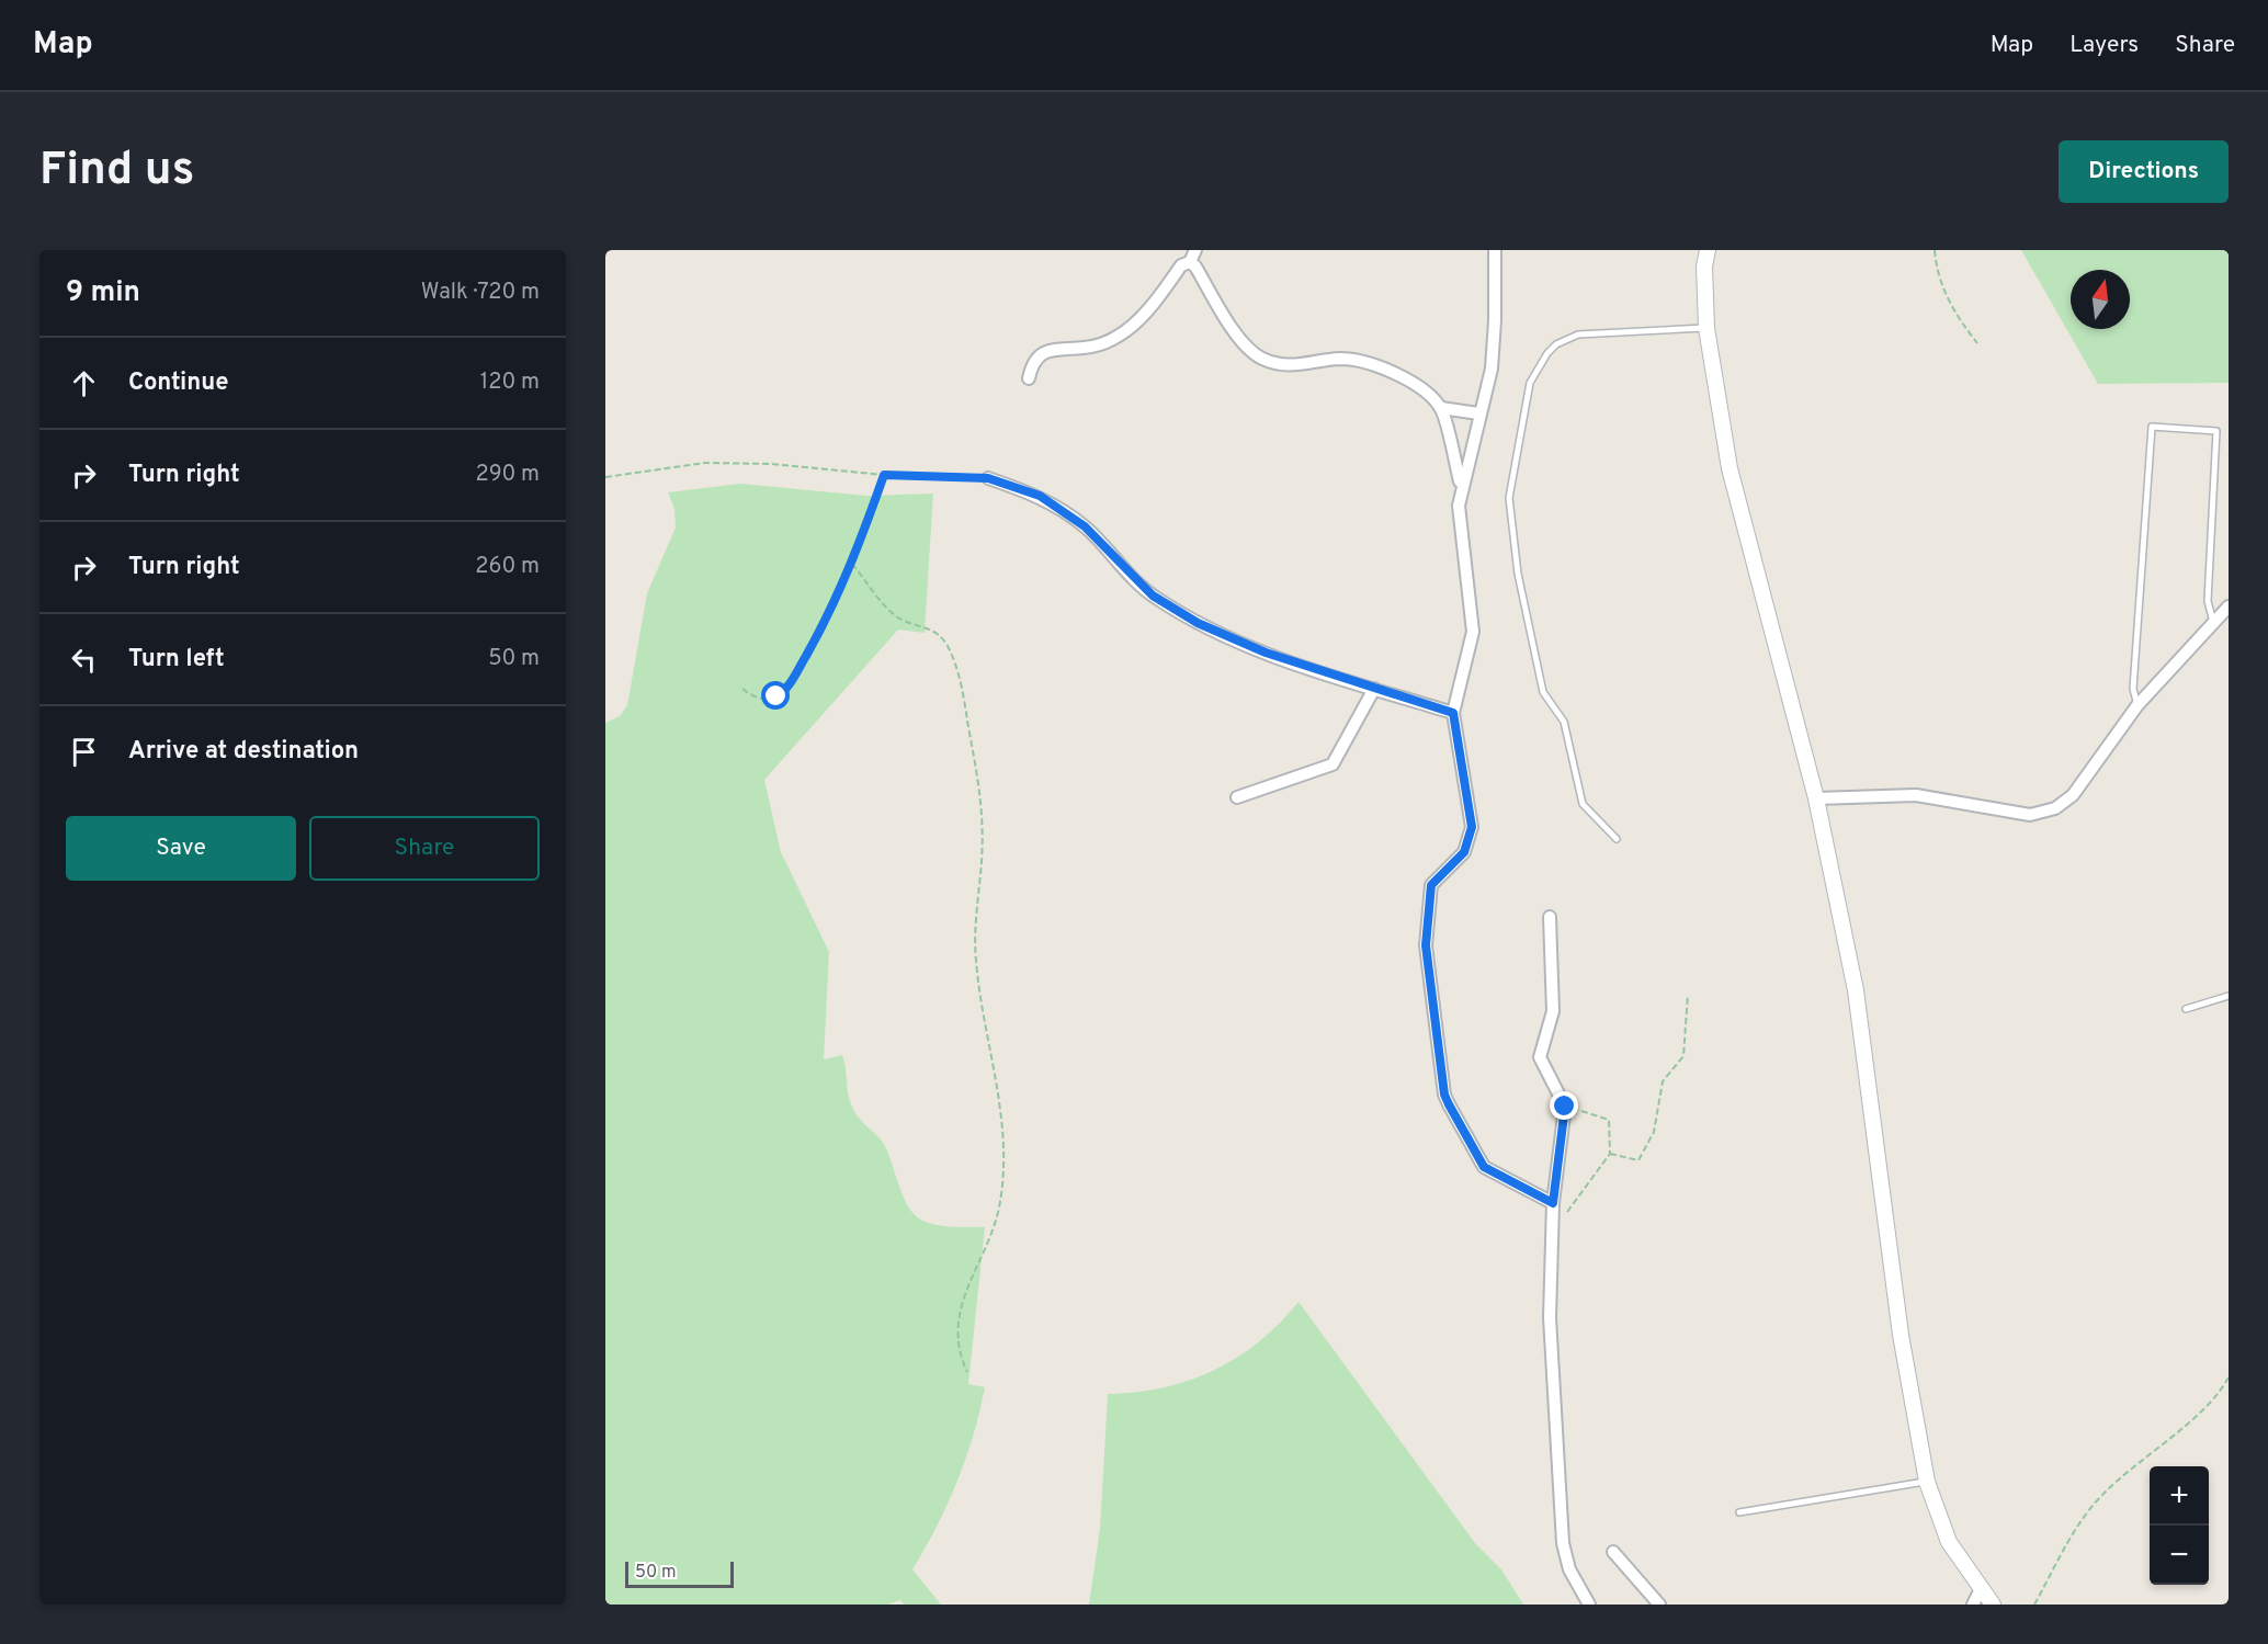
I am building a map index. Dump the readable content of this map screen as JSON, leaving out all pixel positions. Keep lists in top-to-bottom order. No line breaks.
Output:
{"scale_bar":"50 m","north":"top","page":{"header":"Map","nav":["Map","Layers","Share"],"buttons":["Directions",["Save","Share"]],"title":"Find us","heading":["9 min","Walk · 720 m"],"list":[["Continue","120 m"],["Turn right","290 m"],["Turn right","260 m"],["Turn left","50 m"],"Arrive at destination"],"map_buttons":["+","−"],"scale":"50 m"}}
